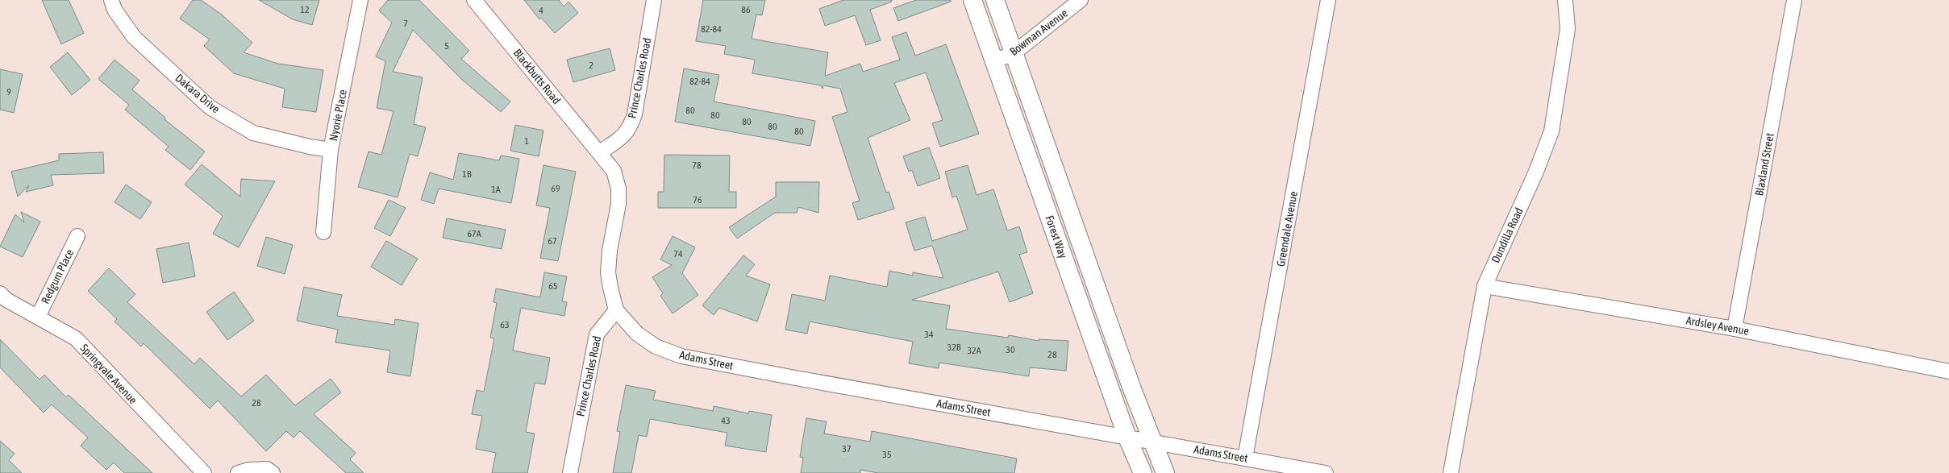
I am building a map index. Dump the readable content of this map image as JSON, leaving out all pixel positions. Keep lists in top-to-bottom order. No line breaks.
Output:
{"streets":{"main road":["Forest Way"],"street":["Bowman Avenue","Blackbutts Road","Prince Charles Road","Dakara Drive","Nyorie Place","Blaxland Street","Greendale Avenue","Dundilla Road","Redgum Place","Ardsley Avenue","Adams Street","Springvale Avenue"]},"crossings":[["Bowman Avenue","Forest Way"],["Blackbutts Road","Prince Charles Road"],["Prince Charles Road","Adams Street"],["Dakara Drive","Nyorie Place"],["Blaxland Street","Ardsley Avenue"],["Greendale Avenue","Adams Street"],["Dundilla Road","Ardsley Avenue"],["Forest Way","Adams Street"],["Redgum Place","Springvale Avenue"]],"house_numbers":["12","86","4","7","82-84","5","2","82-84","9","80","80","80","80","80","1","78","1B","69","1A","76","67A","67","74","65","63","34","32B","30","32A","28","28","43","37","35"]}
